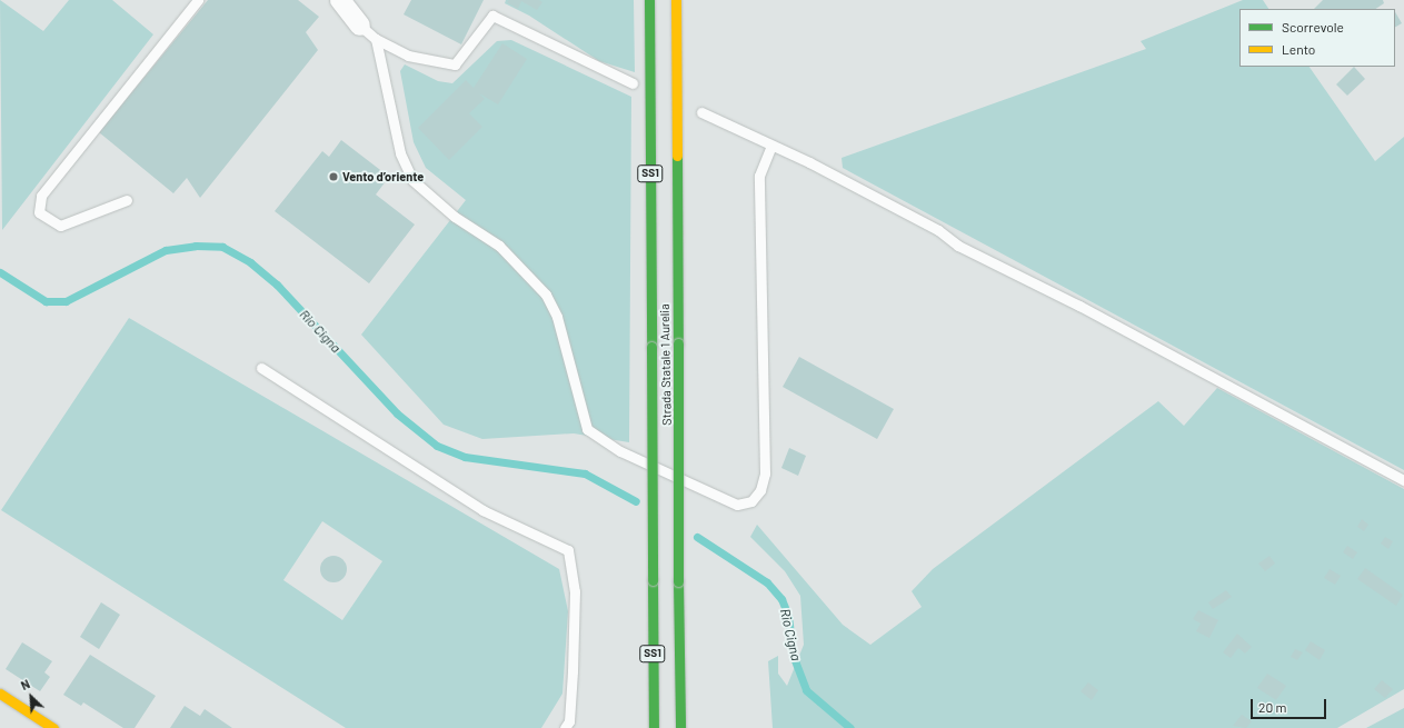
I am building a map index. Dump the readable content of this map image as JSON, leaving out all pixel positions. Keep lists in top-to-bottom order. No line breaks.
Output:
{"streets":{"main road":["SS1","Strada Statale 1 Aurelia"]},"water":["Rio Cigna"],"places":["Vento d’oriente"],"legend":["Scorrevole","Lento"],"scale_bar":"20 m","north":"top left"}
